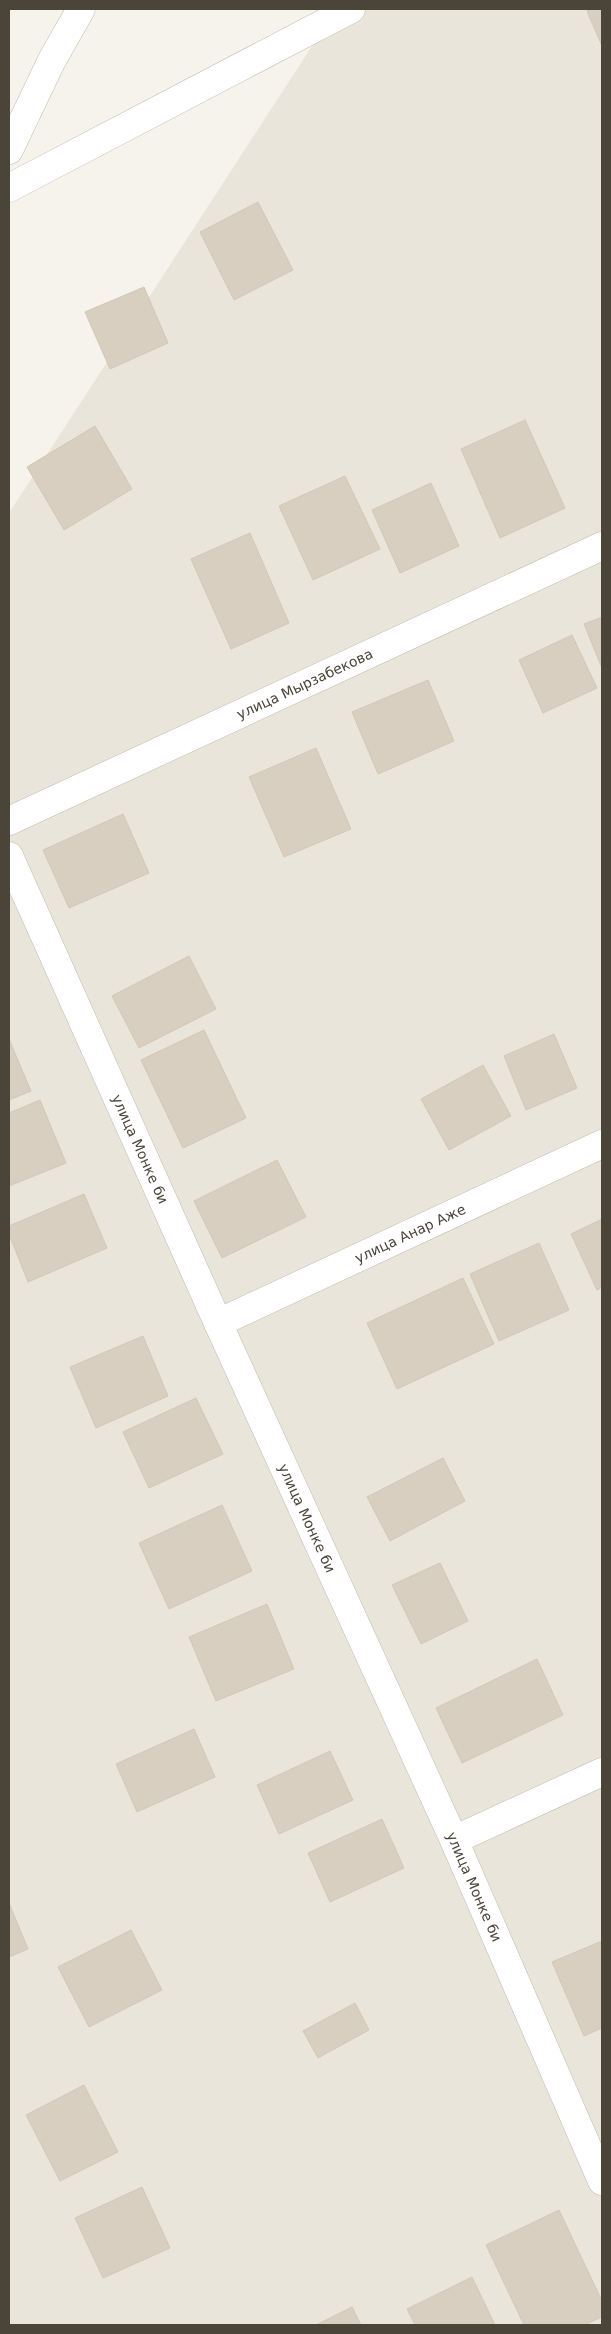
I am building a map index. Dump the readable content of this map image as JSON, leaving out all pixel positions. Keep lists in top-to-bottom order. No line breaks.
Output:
{"streets":{"street":["улица Мырзабекова","улица Монке би","улица Анар Аже"]},"crossings":[["улица Монке би","улица Анар Аже"]]}
